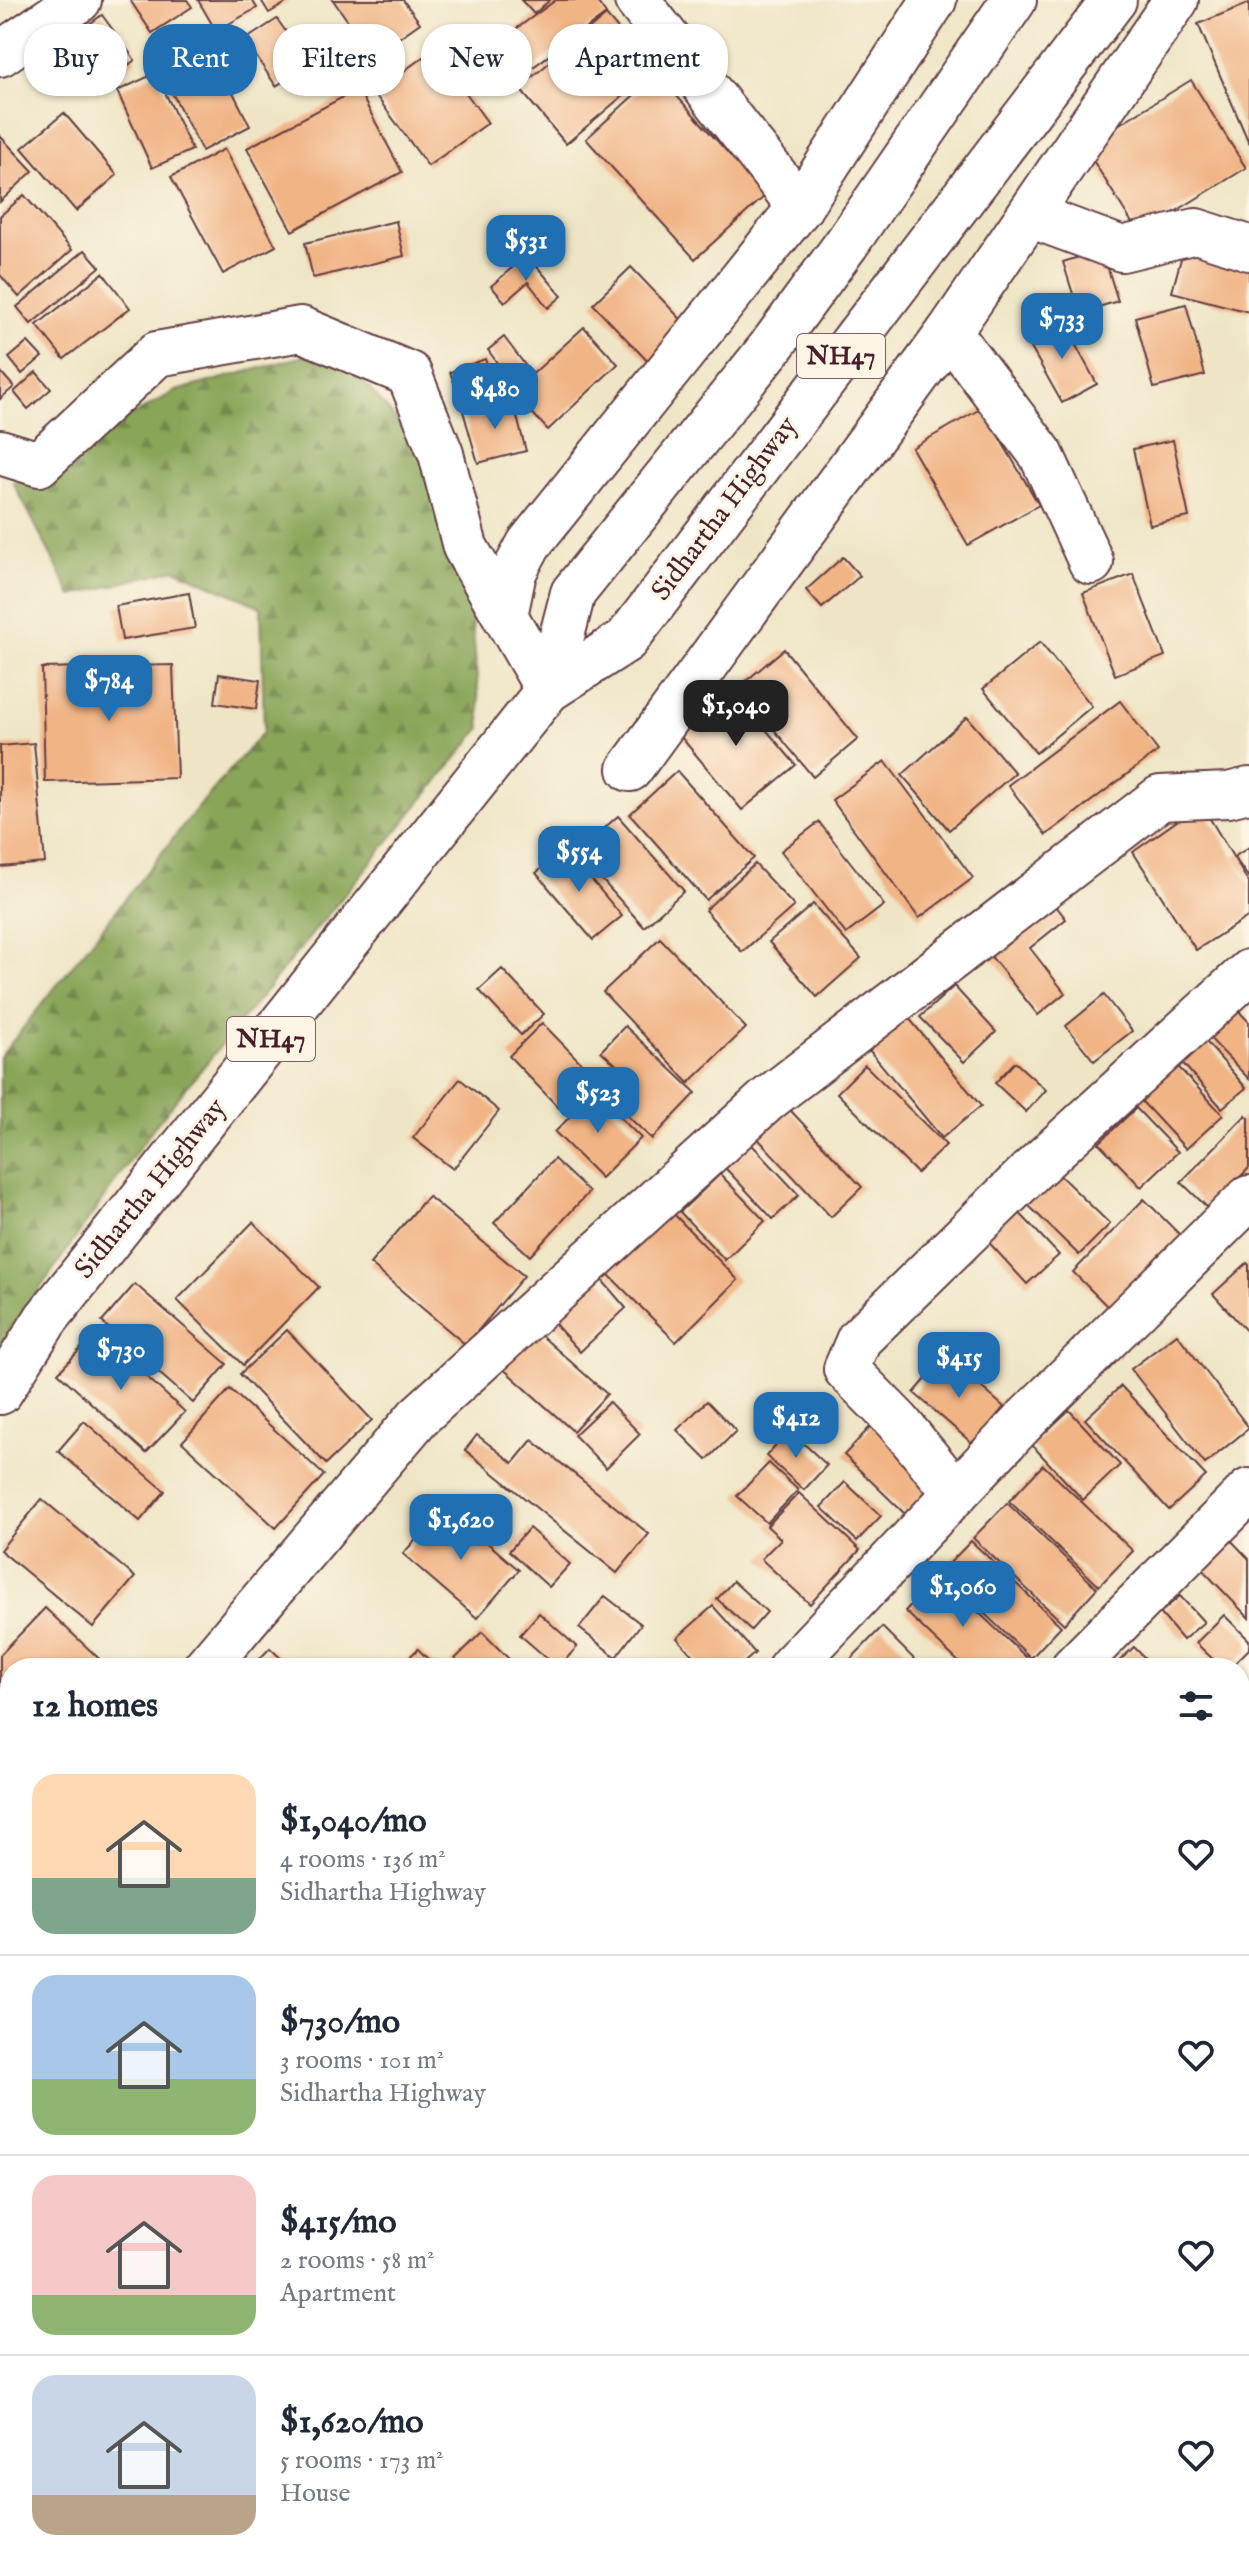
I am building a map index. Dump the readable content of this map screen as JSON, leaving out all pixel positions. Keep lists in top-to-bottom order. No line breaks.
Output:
{"streets":{"main road":["NH47","Sidhartha Highway"]},"page":{"chip":["Buy","Rent","Filters","New","Apartment"],"price":["$531","$733","$480","$784","$1,040","$554","$523","$730","$415","$412","$1,620","$1,060"],"heading":"12 homes","list":[{"name":"$1,040/mo","note":"4 rooms · 136 m² · Sidhartha Highway"},{"name":"$730/mo","note":"3 rooms · 101 m² · Sidhartha Highway"},{"name":"$415/mo","note":"2 rooms · 58 m² · Apartment"},{"name":"$1,620/mo","note":"5 rooms · 173 m² · House"}]}}
